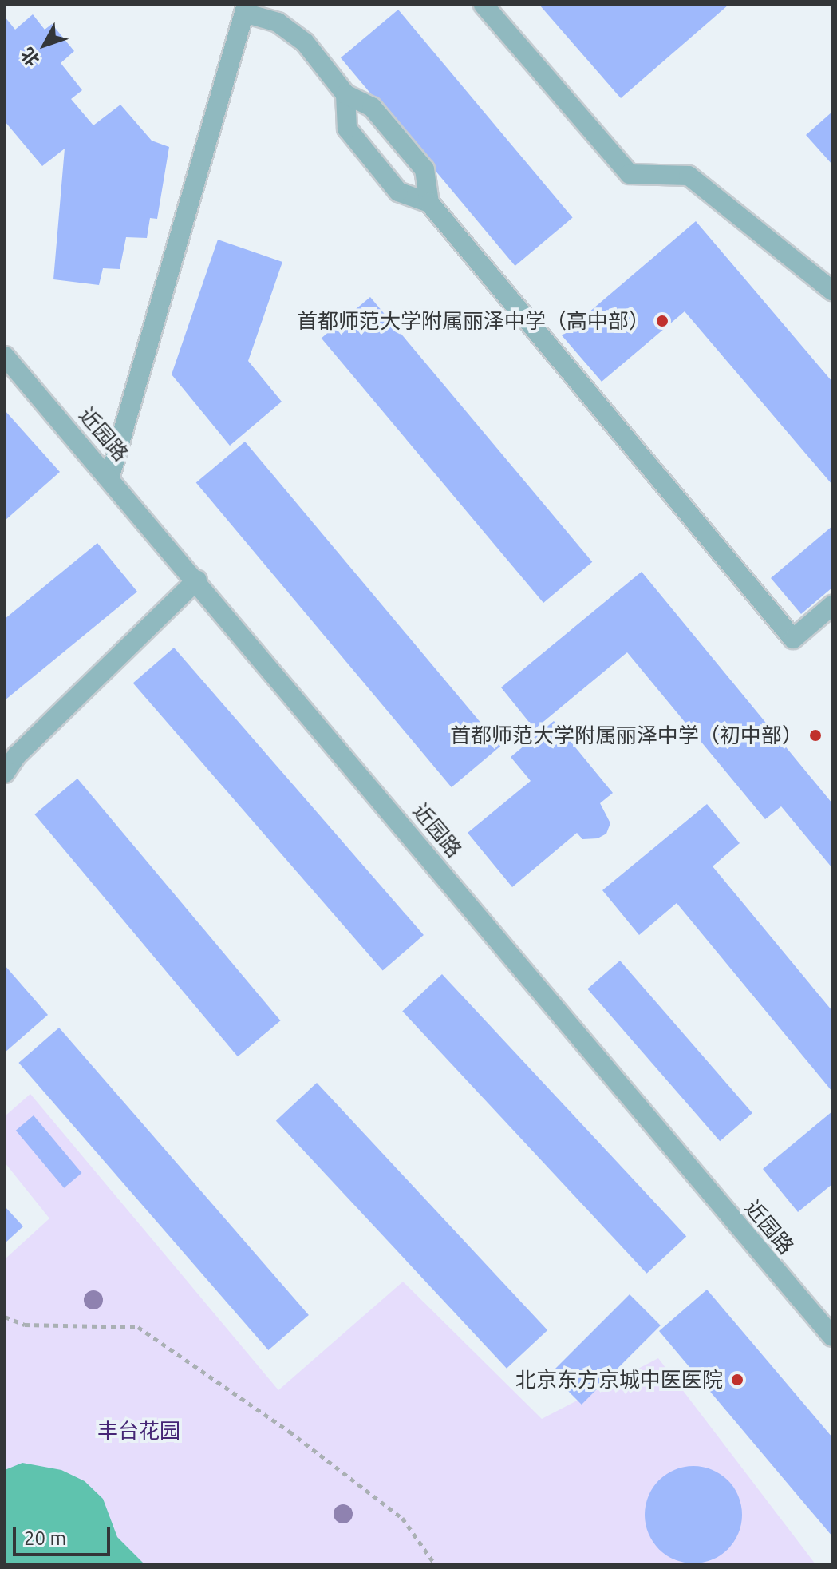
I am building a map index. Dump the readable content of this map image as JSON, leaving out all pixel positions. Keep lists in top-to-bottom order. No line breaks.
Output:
{"streets":{"street":["近园路"]},"parks":["丰台花园"],"places":["首都师范大学附属丽泽中学（高中部）","首都师范大学附属丽泽中学（初中部）","北京东方京城中医医院"],"scale_bar":"20 m","north":"bottom left"}
